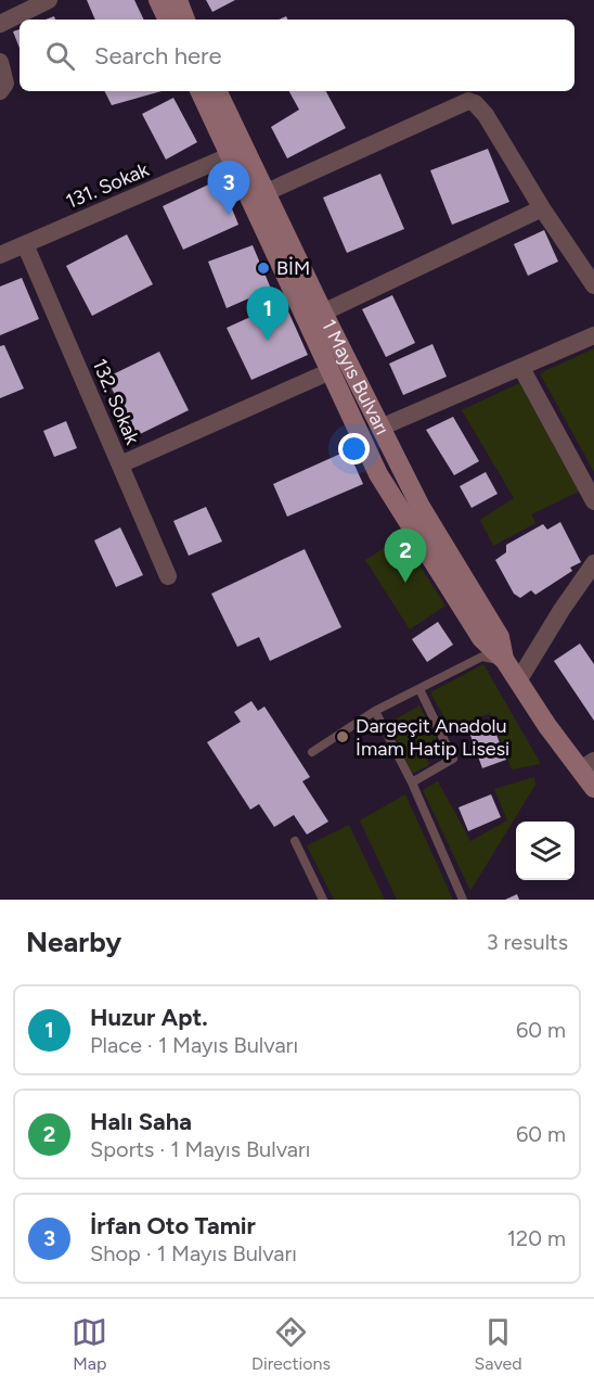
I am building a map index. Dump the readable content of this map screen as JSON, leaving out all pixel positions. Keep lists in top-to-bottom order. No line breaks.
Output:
{"streets":{"main road":["1 Mayıs Bulvarı"],"street":["131. Sokak","132. Sokak"]},"crossings":[["131. Sokak","1 Mayıs Bulvarı"],["131. Sokak","132. Sokak"]],"places":["BİM","Dargeçit Anadolu İmam Hatip Lisesi"],"page":{"search":"Search here","pins":["3","1","2"],"heading":["Nearby","3 results"],"list":[{"mark":"1","name":"Huzur Apt.","note":"Place · 1 Mayıs Bulvarı","value":"60 m"},{"mark":"2","name":"Halı Saha","note":"Sports · 1 Mayıs Bulvarı","value":"60 m"},{"mark":"3","name":"İrfan Oto Tamir","note":"Shop · 1 Mayıs Bulvarı","value":"120 m"}],"nav":["Map","Directions","Saved"]}}
